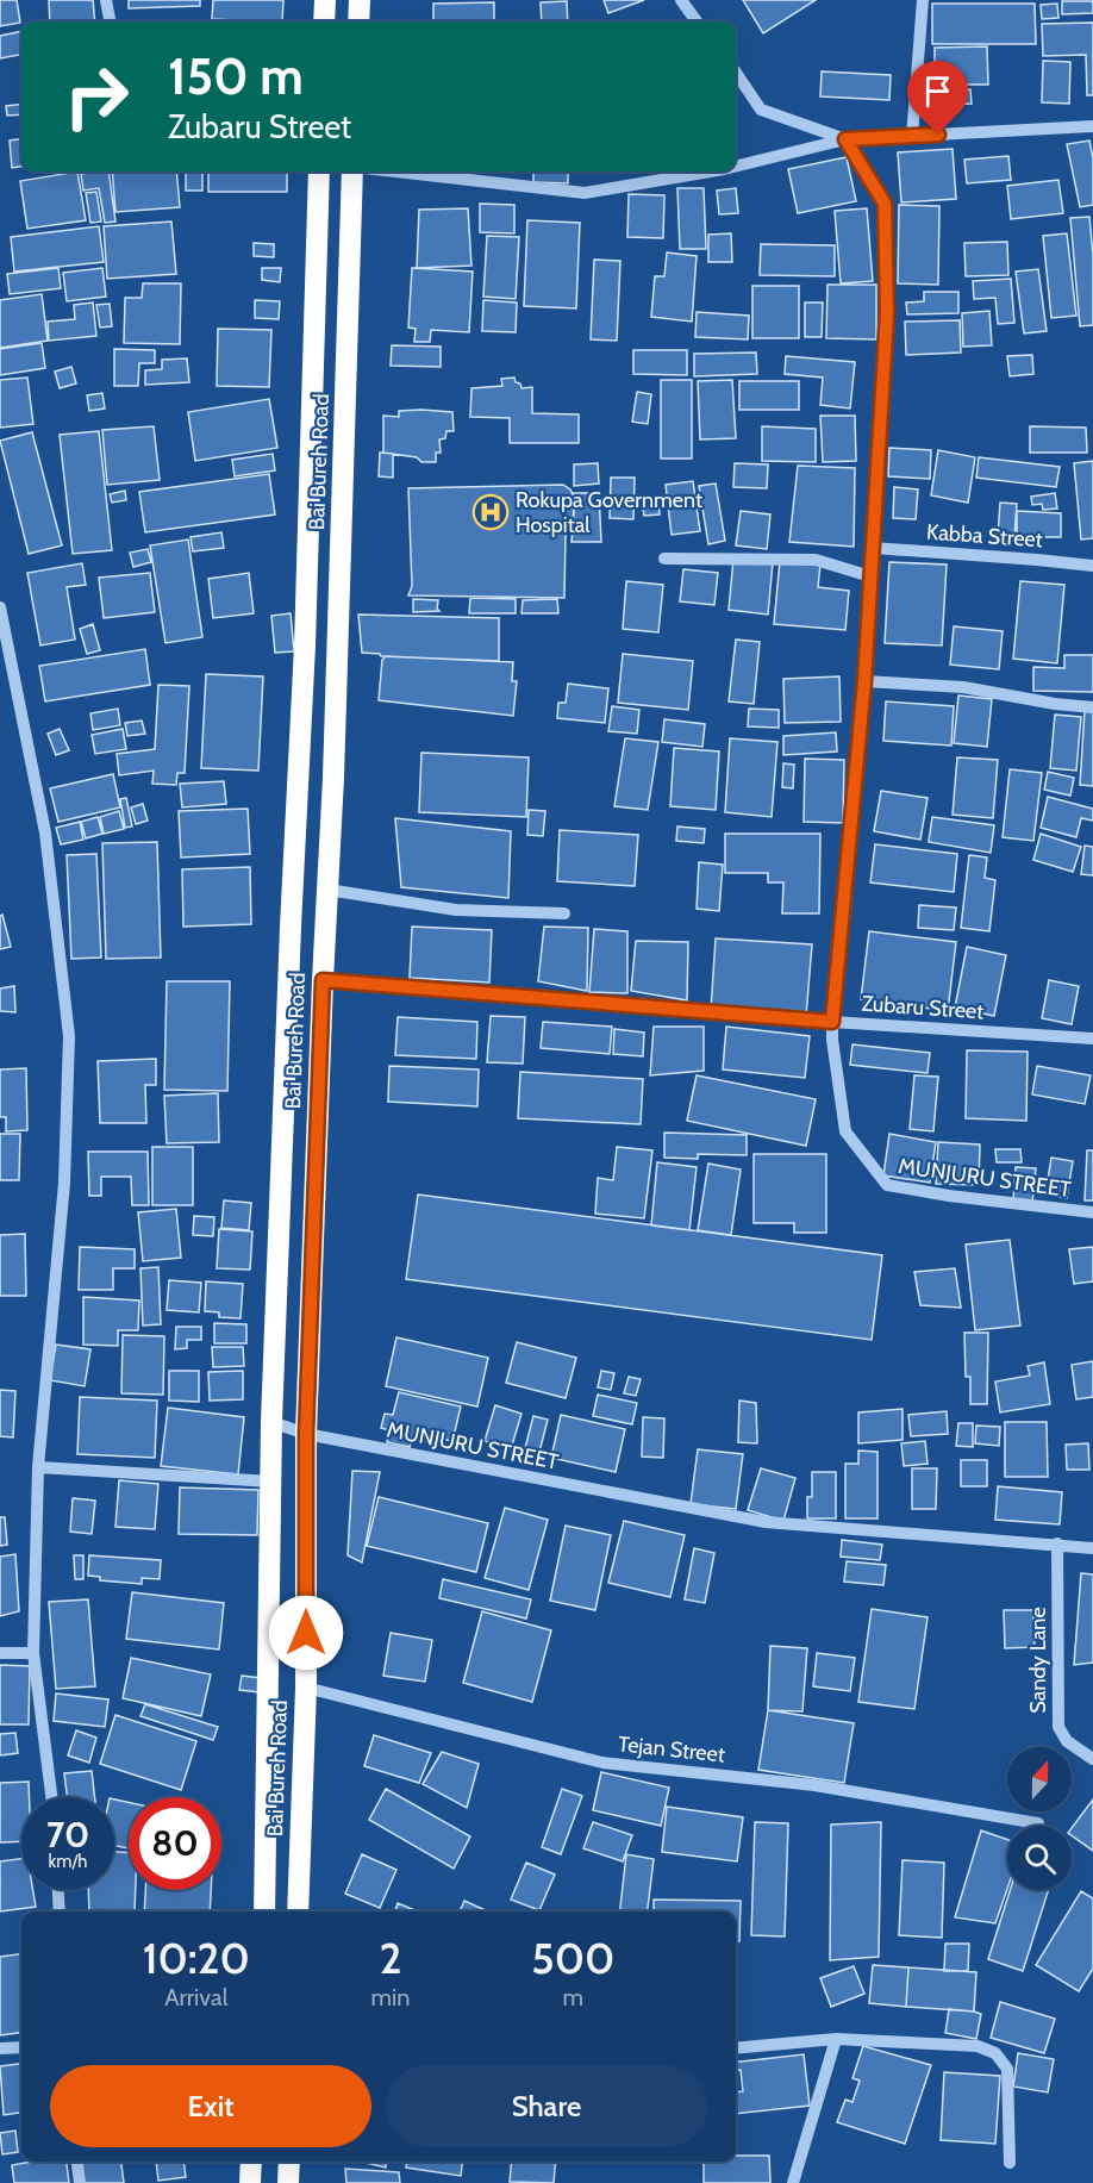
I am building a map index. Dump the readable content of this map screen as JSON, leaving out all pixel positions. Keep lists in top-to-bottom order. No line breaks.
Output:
{"streets":{"highway":["Bai Bureh Road"],"street":["Kabba Street","Zubaru Street","MUNJURU STREET","Sandy Lane","Tejan Street"]},"crossings":[["Bai Bureh Road","Zubaru Street"],["Bai Bureh Road","MUNJURU STREET"],["Bai Bureh Road","Tejan Street"],["Kabba Street","MUNJURU STREET"],["Zubaru Street","MUNJURU STREET"],["MUNJURU STREET","Sandy Lane"]],"places":{"hospital":["Rokupa Government Hospital"]},"north":"top","page":{"turn":["150 m","Zubaru Street"],"speed":"70 km/h","limit":"80","eta":["10:20","Arrival","2","min","500","m"],"buttons":["Exit","Share"]}}
